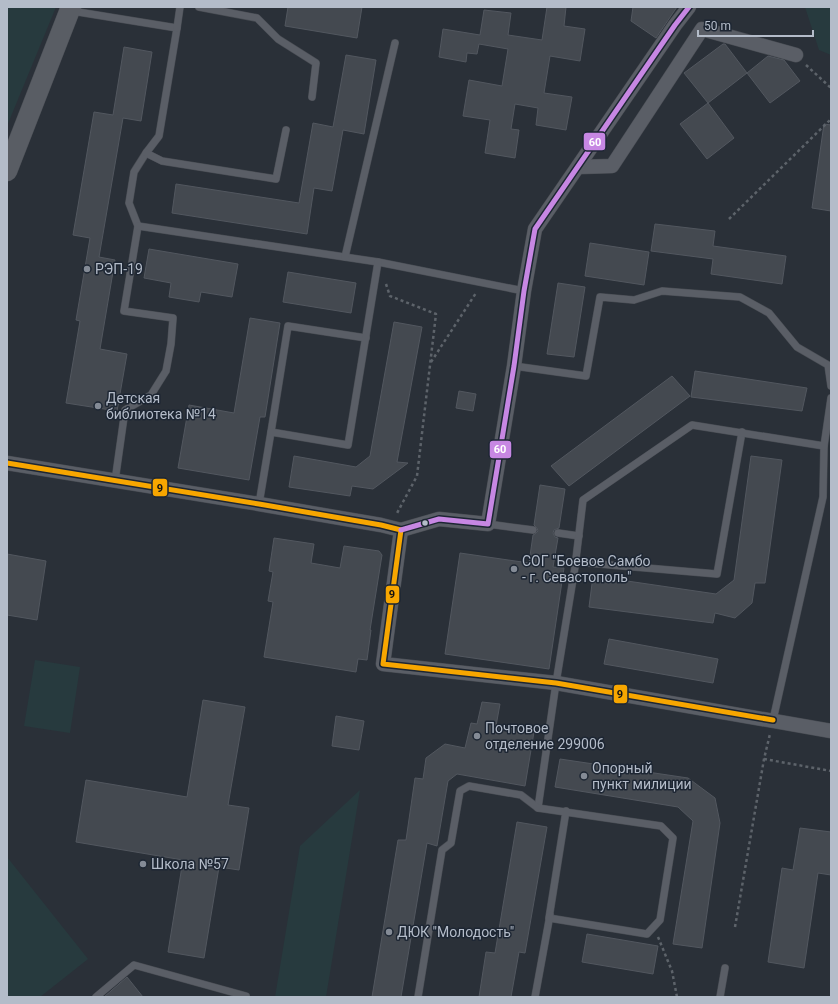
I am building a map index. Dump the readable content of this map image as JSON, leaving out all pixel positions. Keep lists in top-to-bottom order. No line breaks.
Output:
{"places":["РЭП-19","Детская библиотека №14","СОГ \"Боевое Самбо - г. Севастополь\"","Почтовое отделение 299006","Опорный пункт милиции","Школа №57","ДЮК \"Молодость\""],"lines":["transit line 60","transit line 9"],"scale_bar":"50 m"}
